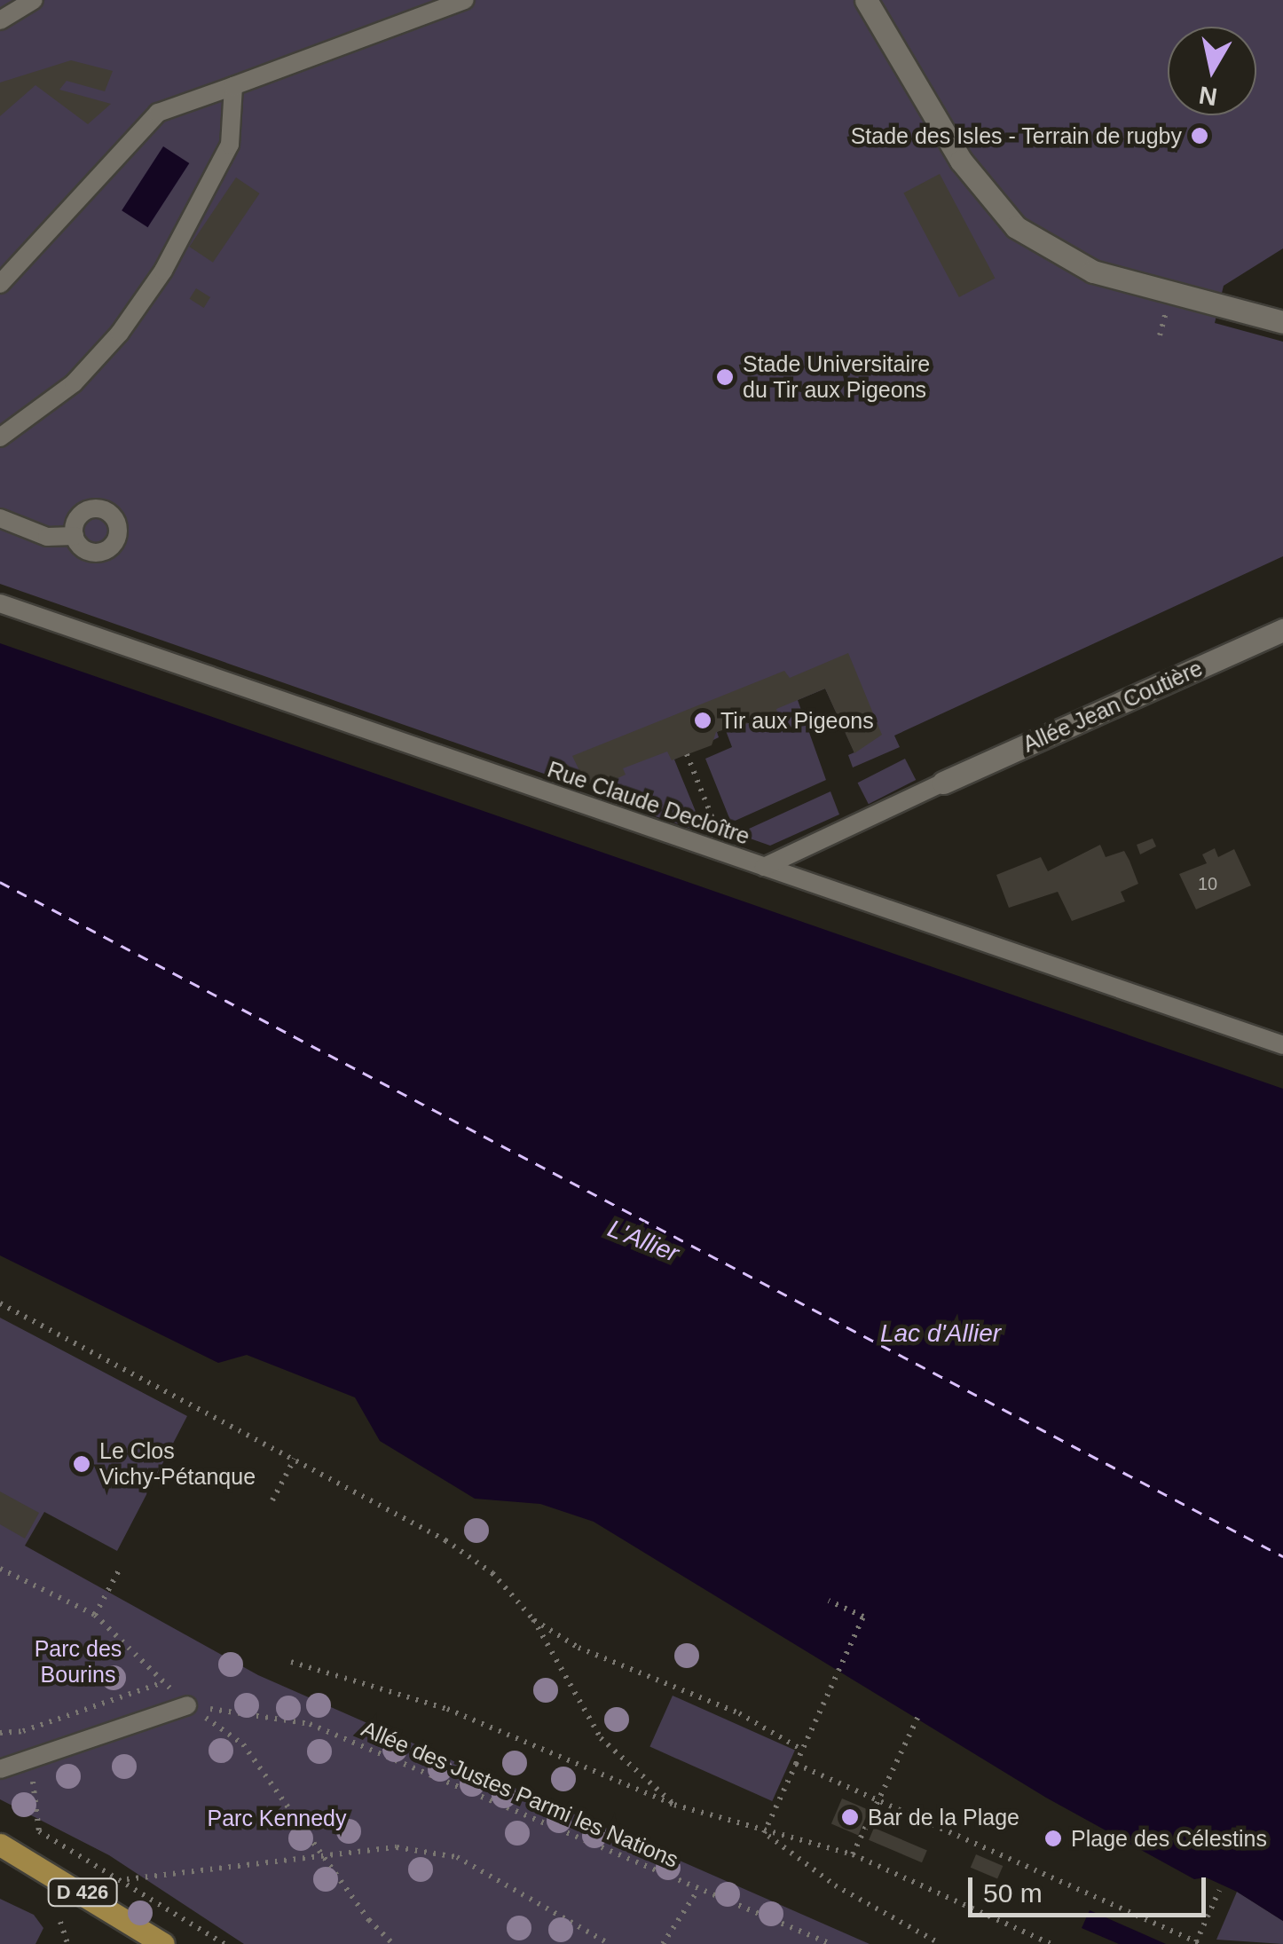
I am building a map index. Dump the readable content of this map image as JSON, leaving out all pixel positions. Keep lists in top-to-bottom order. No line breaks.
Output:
{"streets":{"main road":["D 426"],"street":["Allée Jean Coutière"],"lane":["Rue Claude Decloître"],"path":["Allée des Justes Parmi les Nations"]},"water":["L'Allier","Lac d'Allier"],"parks":["Parc des Bourins","Parc Kennedy"],"places":["Stade des Isles - Terrain de rugby","Stade Universitaire du Tir aux Pigeons","Tir aux Pigeons","Le Clos Vichy-Pétanque","Bar de la Plage","Plage des Célestins"],"house_numbers":["10"],"scale_bar":"50 m","north":"bottom"}
